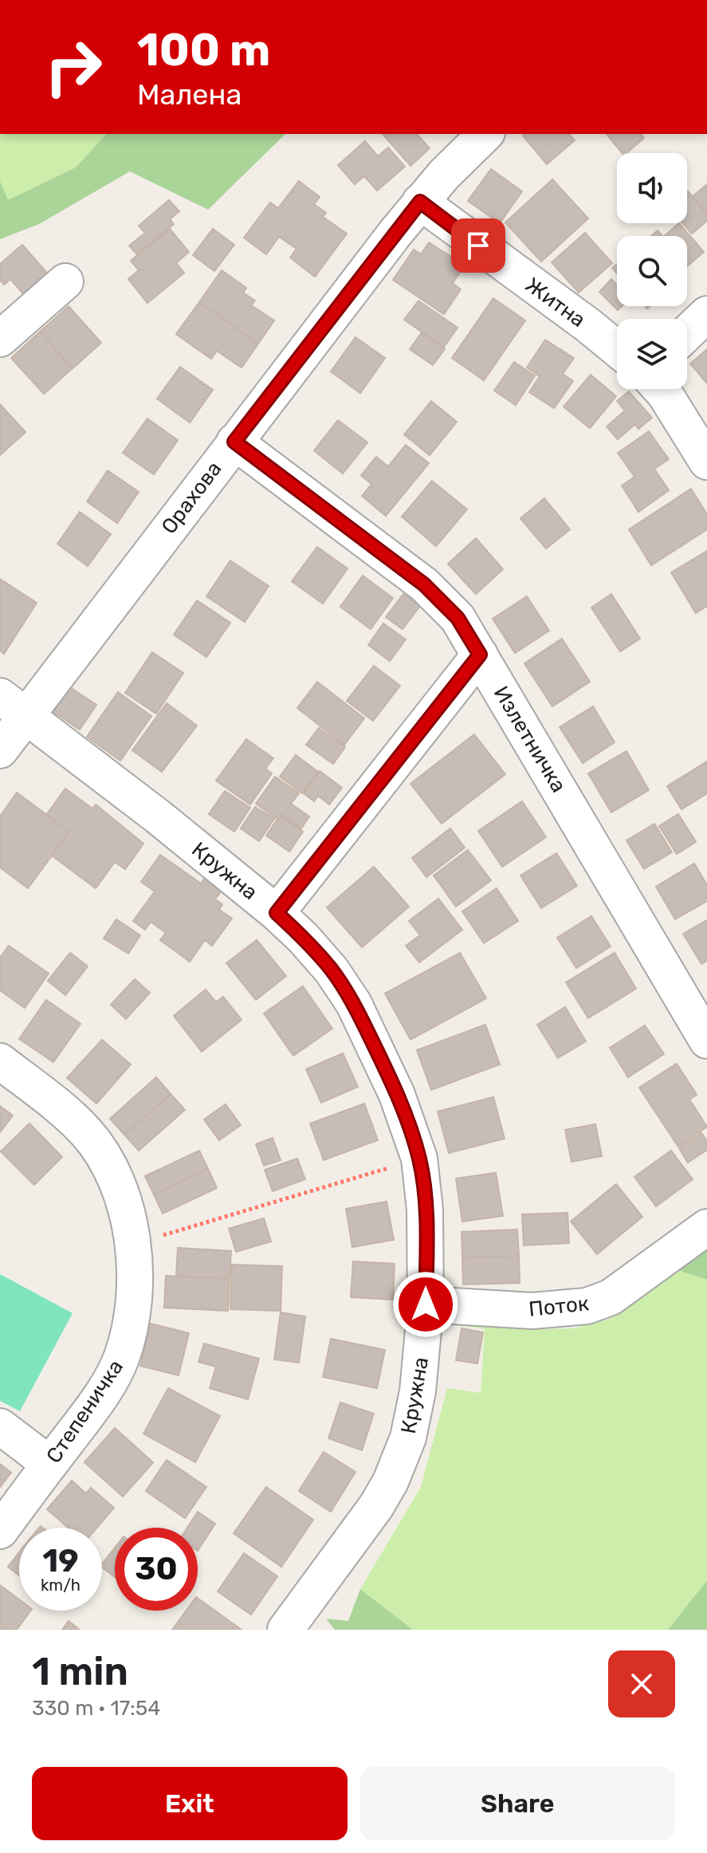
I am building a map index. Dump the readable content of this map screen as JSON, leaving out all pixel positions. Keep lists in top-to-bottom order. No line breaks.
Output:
{"streets":{"street":["Житна","Орахова","Излетничка","Кружна","Поток","Степеничка"]},"crossings":[["Житна","Орахова"],["Орахова","Излетничка"],["Орахова","Кружна"],["Кружна","Поток"]],"page":{"turn":["100 m","Малена"],"speed":"19 km/h","limit":"30","heading":["1 min","330 m · 17:54"],"buttons":["Exit","Share"]}}
